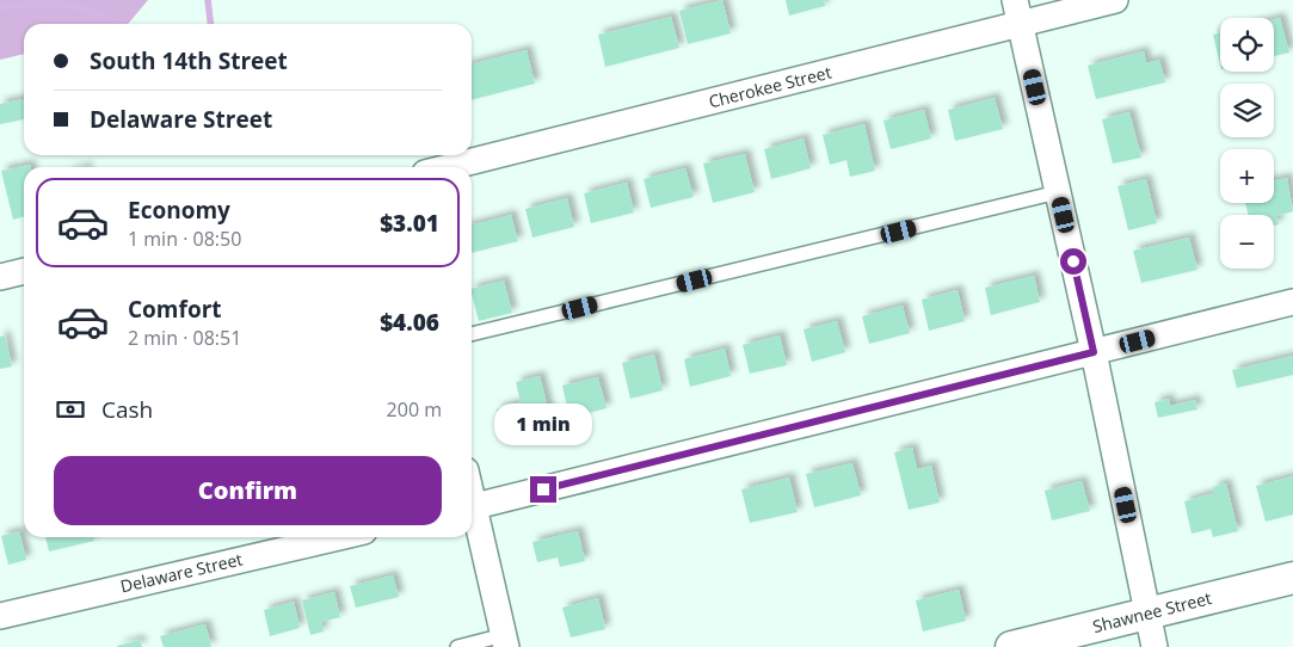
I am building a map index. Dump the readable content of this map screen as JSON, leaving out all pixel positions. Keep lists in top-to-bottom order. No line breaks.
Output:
{"streets":{"street":["Cherokee Street","Delaware Street","Shawnee Street"]},"page":{"map_buttons":["+","−"],"banner":["South 14th Street","Delaware Street"],"list":[{"name":"Economy","note":"1 min · 08:50","value":"$3.01"},{"name":"Comfort","note":"2 min · 08:51","value":"$4.06"}],"pay":["Cash","200 m"],"bubble":"1 min","buttons":"Confirm"}}
